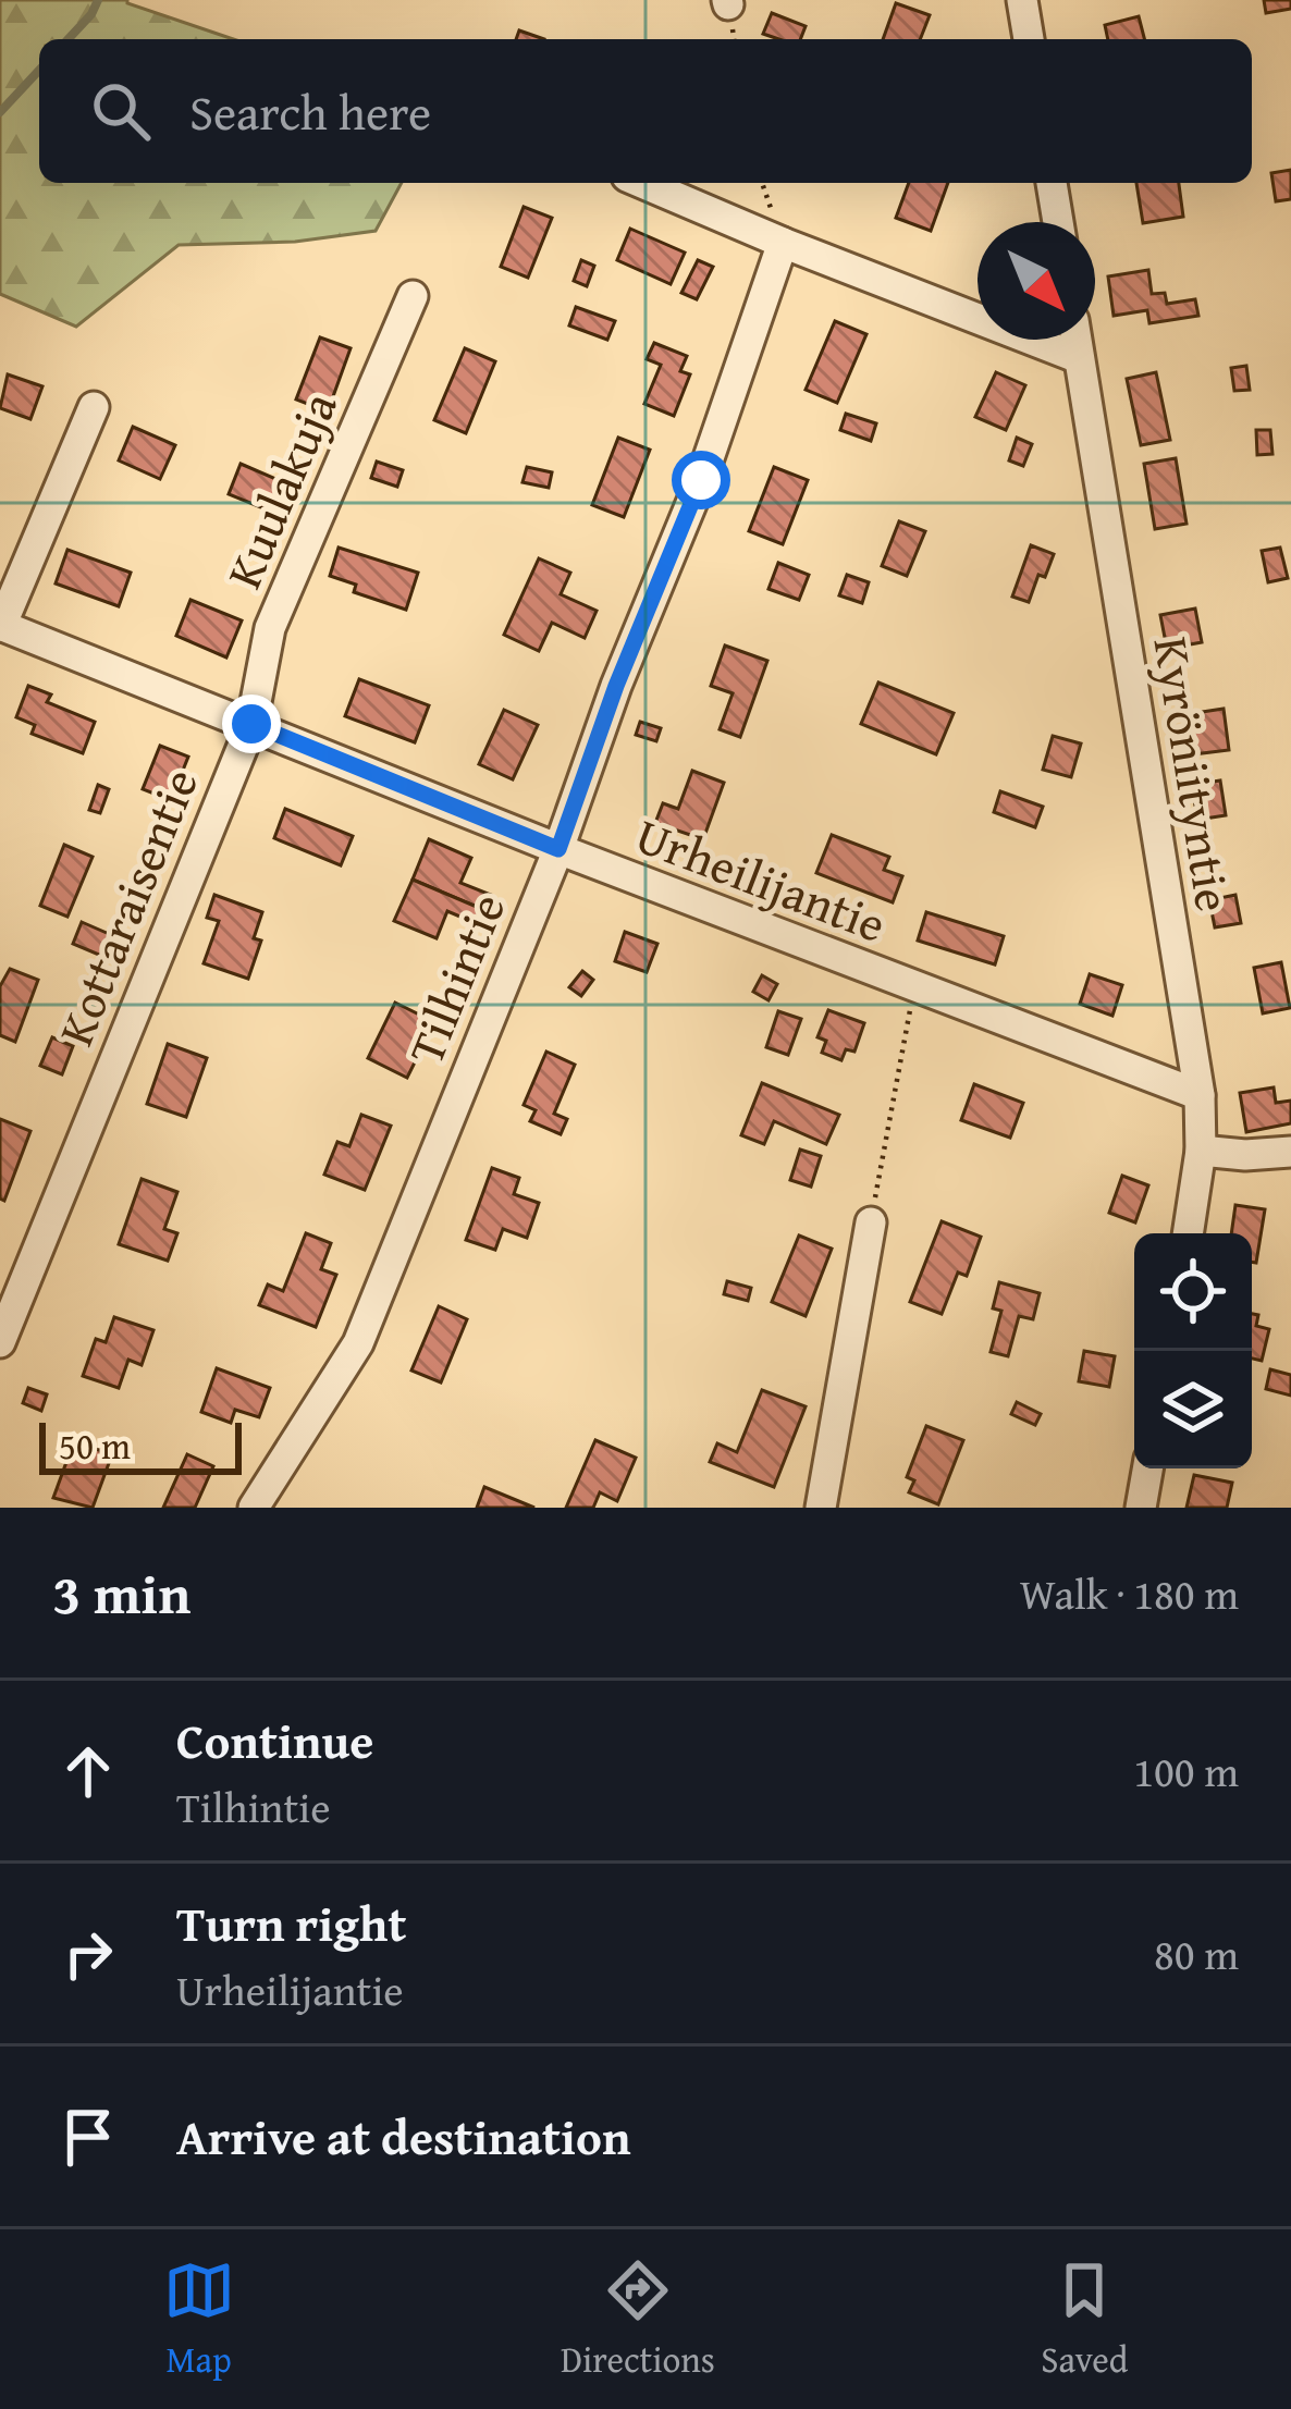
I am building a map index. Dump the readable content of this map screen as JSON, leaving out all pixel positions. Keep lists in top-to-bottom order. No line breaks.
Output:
{"streets":{"street":["Kuulakuja","Kyröniityntie","Urheilijantie","Kottaraisentie","Tilhintie"]},"crossings":[["Kuulakuja","Urheilijantie"],["Kuulakuja","Kottaraisentie"],["Kyröniityntie","Urheilijantie"],["Urheilijantie","Kottaraisentie"],["Urheilijantie","Tilhintie"]],"scale_bar":"50 m","north":"bottom right","page":{"search":"Search here","scale":"50 m","heading":["3 min","Walk · 180 m"],"list":[["Continue","Tilhintie","100 m"],["Turn right","Urheilijantie","80 m"],"Arrive at destination"],"nav":["Map","Directions","Saved"]}}
